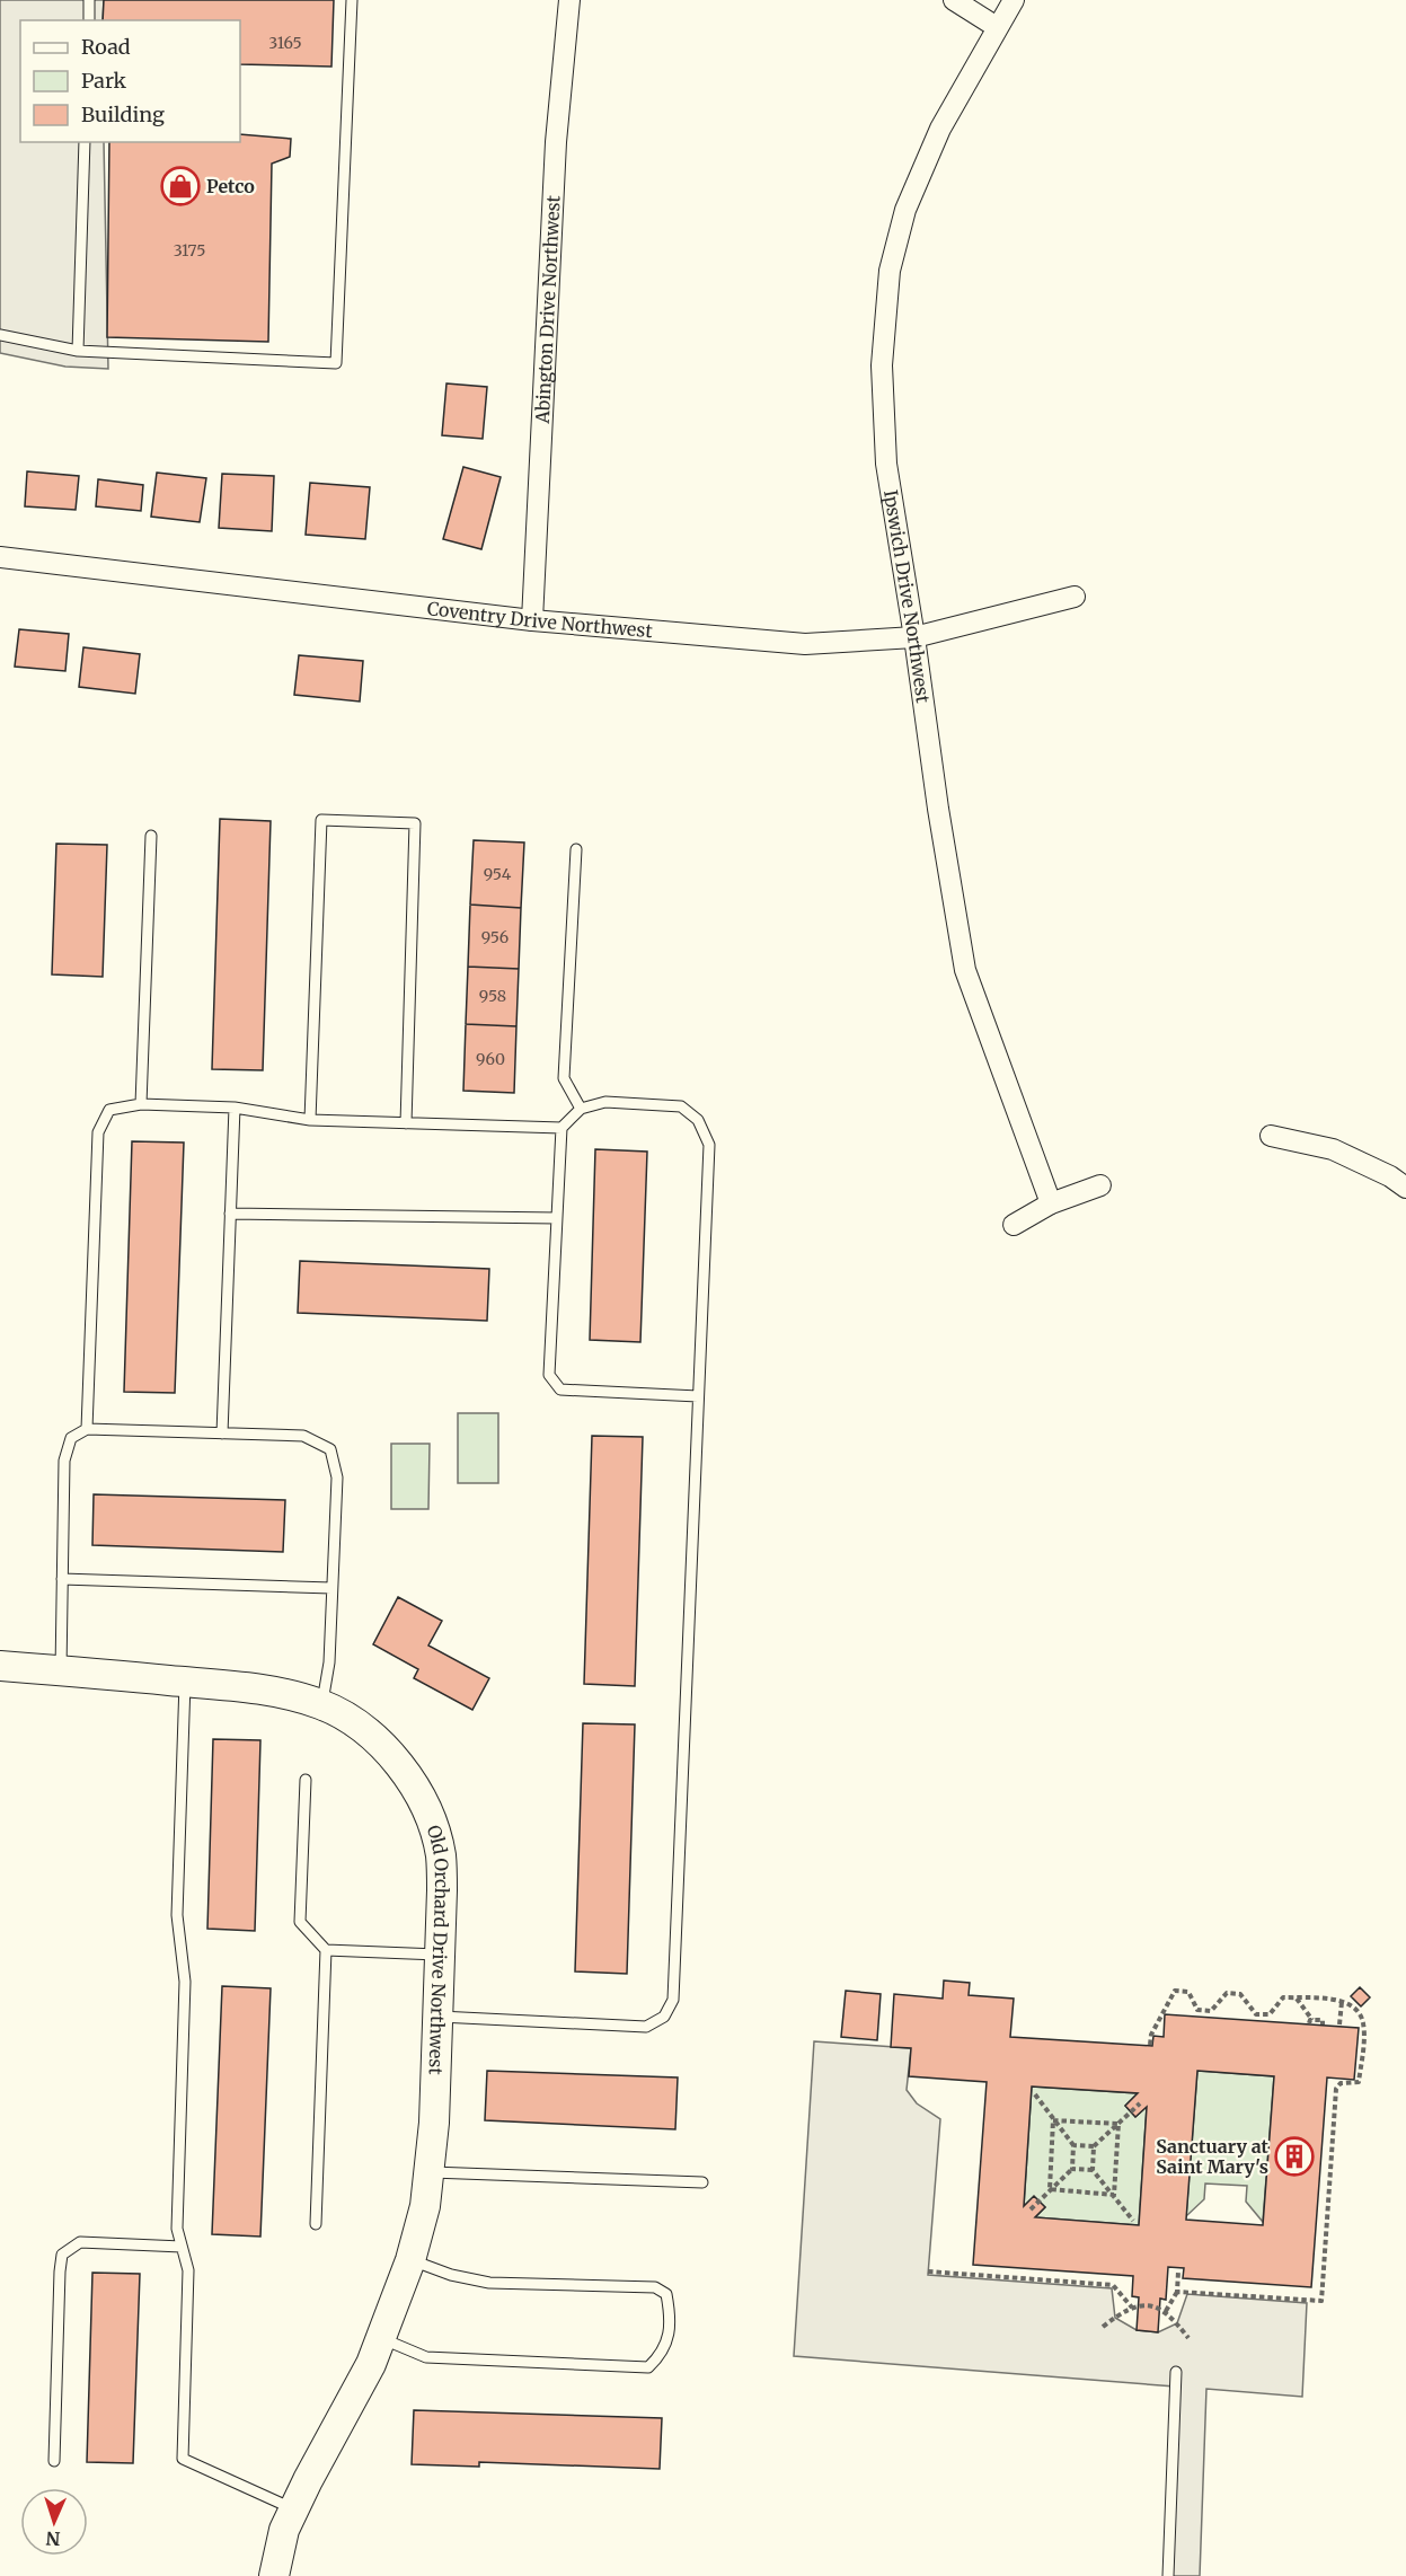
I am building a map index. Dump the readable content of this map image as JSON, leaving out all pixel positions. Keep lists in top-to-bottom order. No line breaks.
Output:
{"streets":{"street":["Abington Drive Northwest","Ipswich Drive Northwest","Coventry Drive Northwest","Old Orchard Drive Northwest"]},"crossings":[["Abington Drive Northwest","Coventry Drive Northwest"],["Ipswich Drive Northwest","Coventry Drive Northwest"]],"places":{"shop":["Petco"],"building":["Sanctuary at Saint Mary's"]},"house_numbers":["3165","3175","954","956","958","960"],"legend":["Road","Park","Building"],"north":"bottom"}
